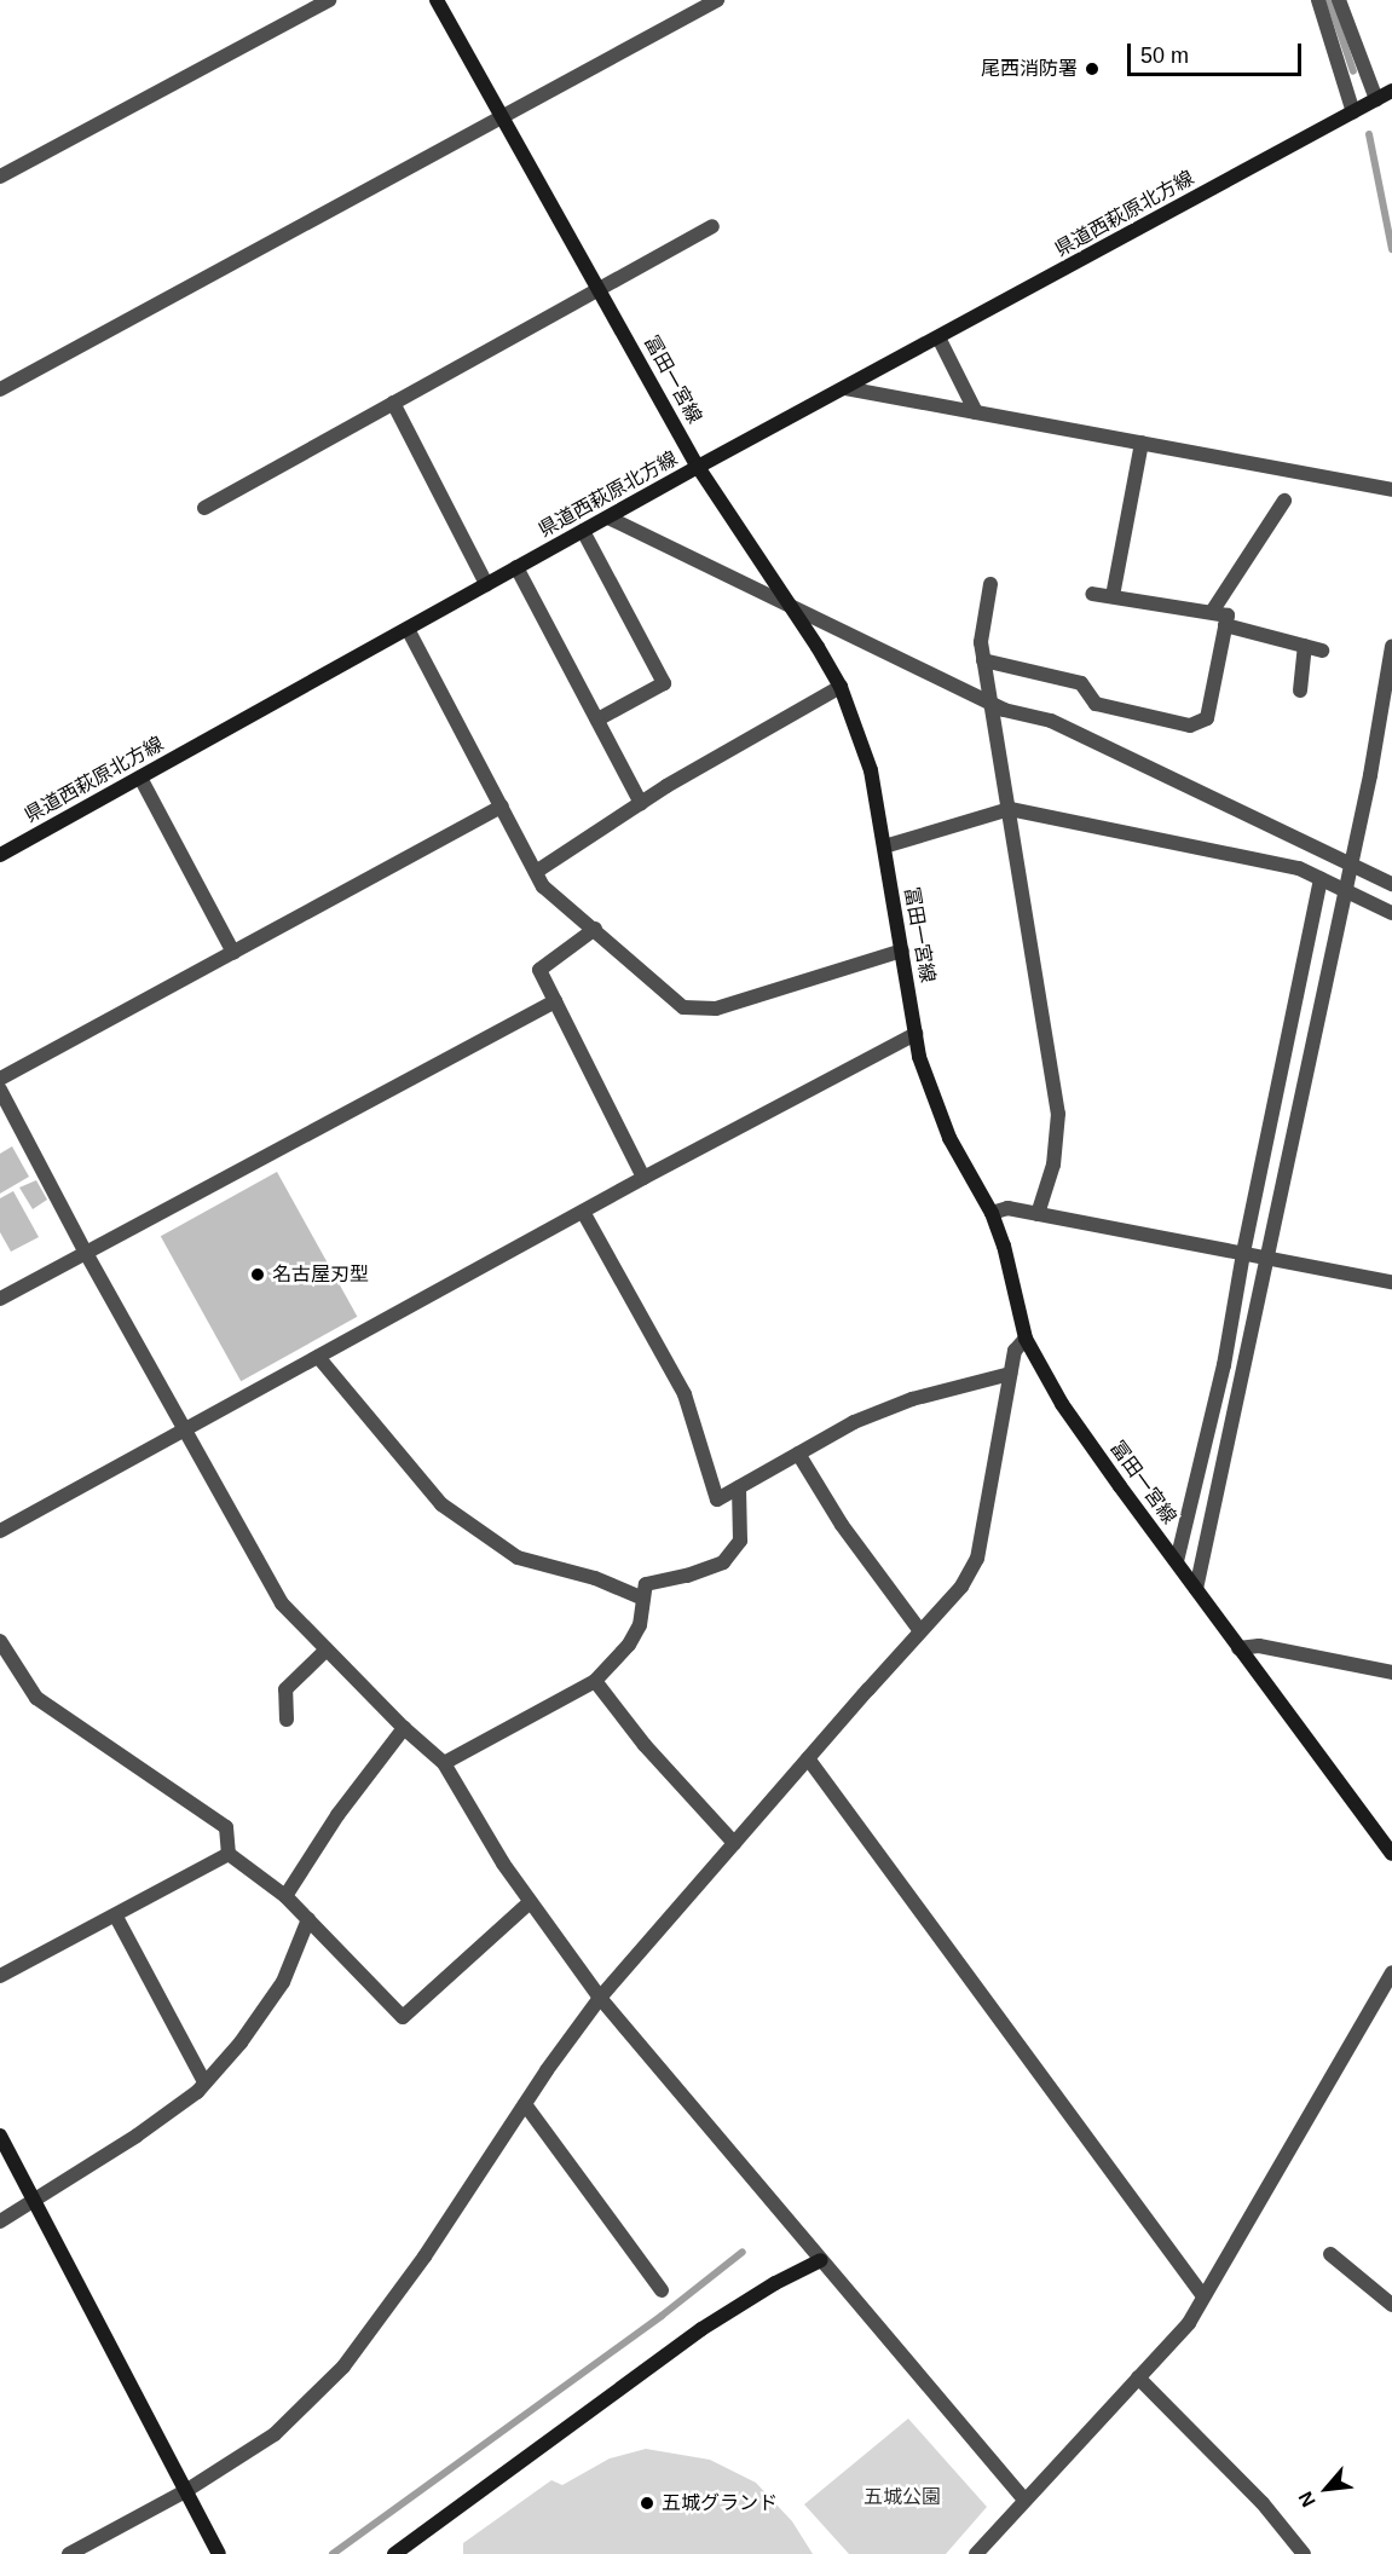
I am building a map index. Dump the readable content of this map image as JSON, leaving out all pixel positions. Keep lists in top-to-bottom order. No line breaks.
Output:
{"streets":{"main road":["県道西萩原北方線","冨田一宮線"]},"crossings":[["県道西萩原北方線","冨田一宮線"]],"parks":["五城公園"],"places":["尾西消防署","名古屋刃型","五城グランド"],"scale_bar":"50 m","north":"bottom left"}
